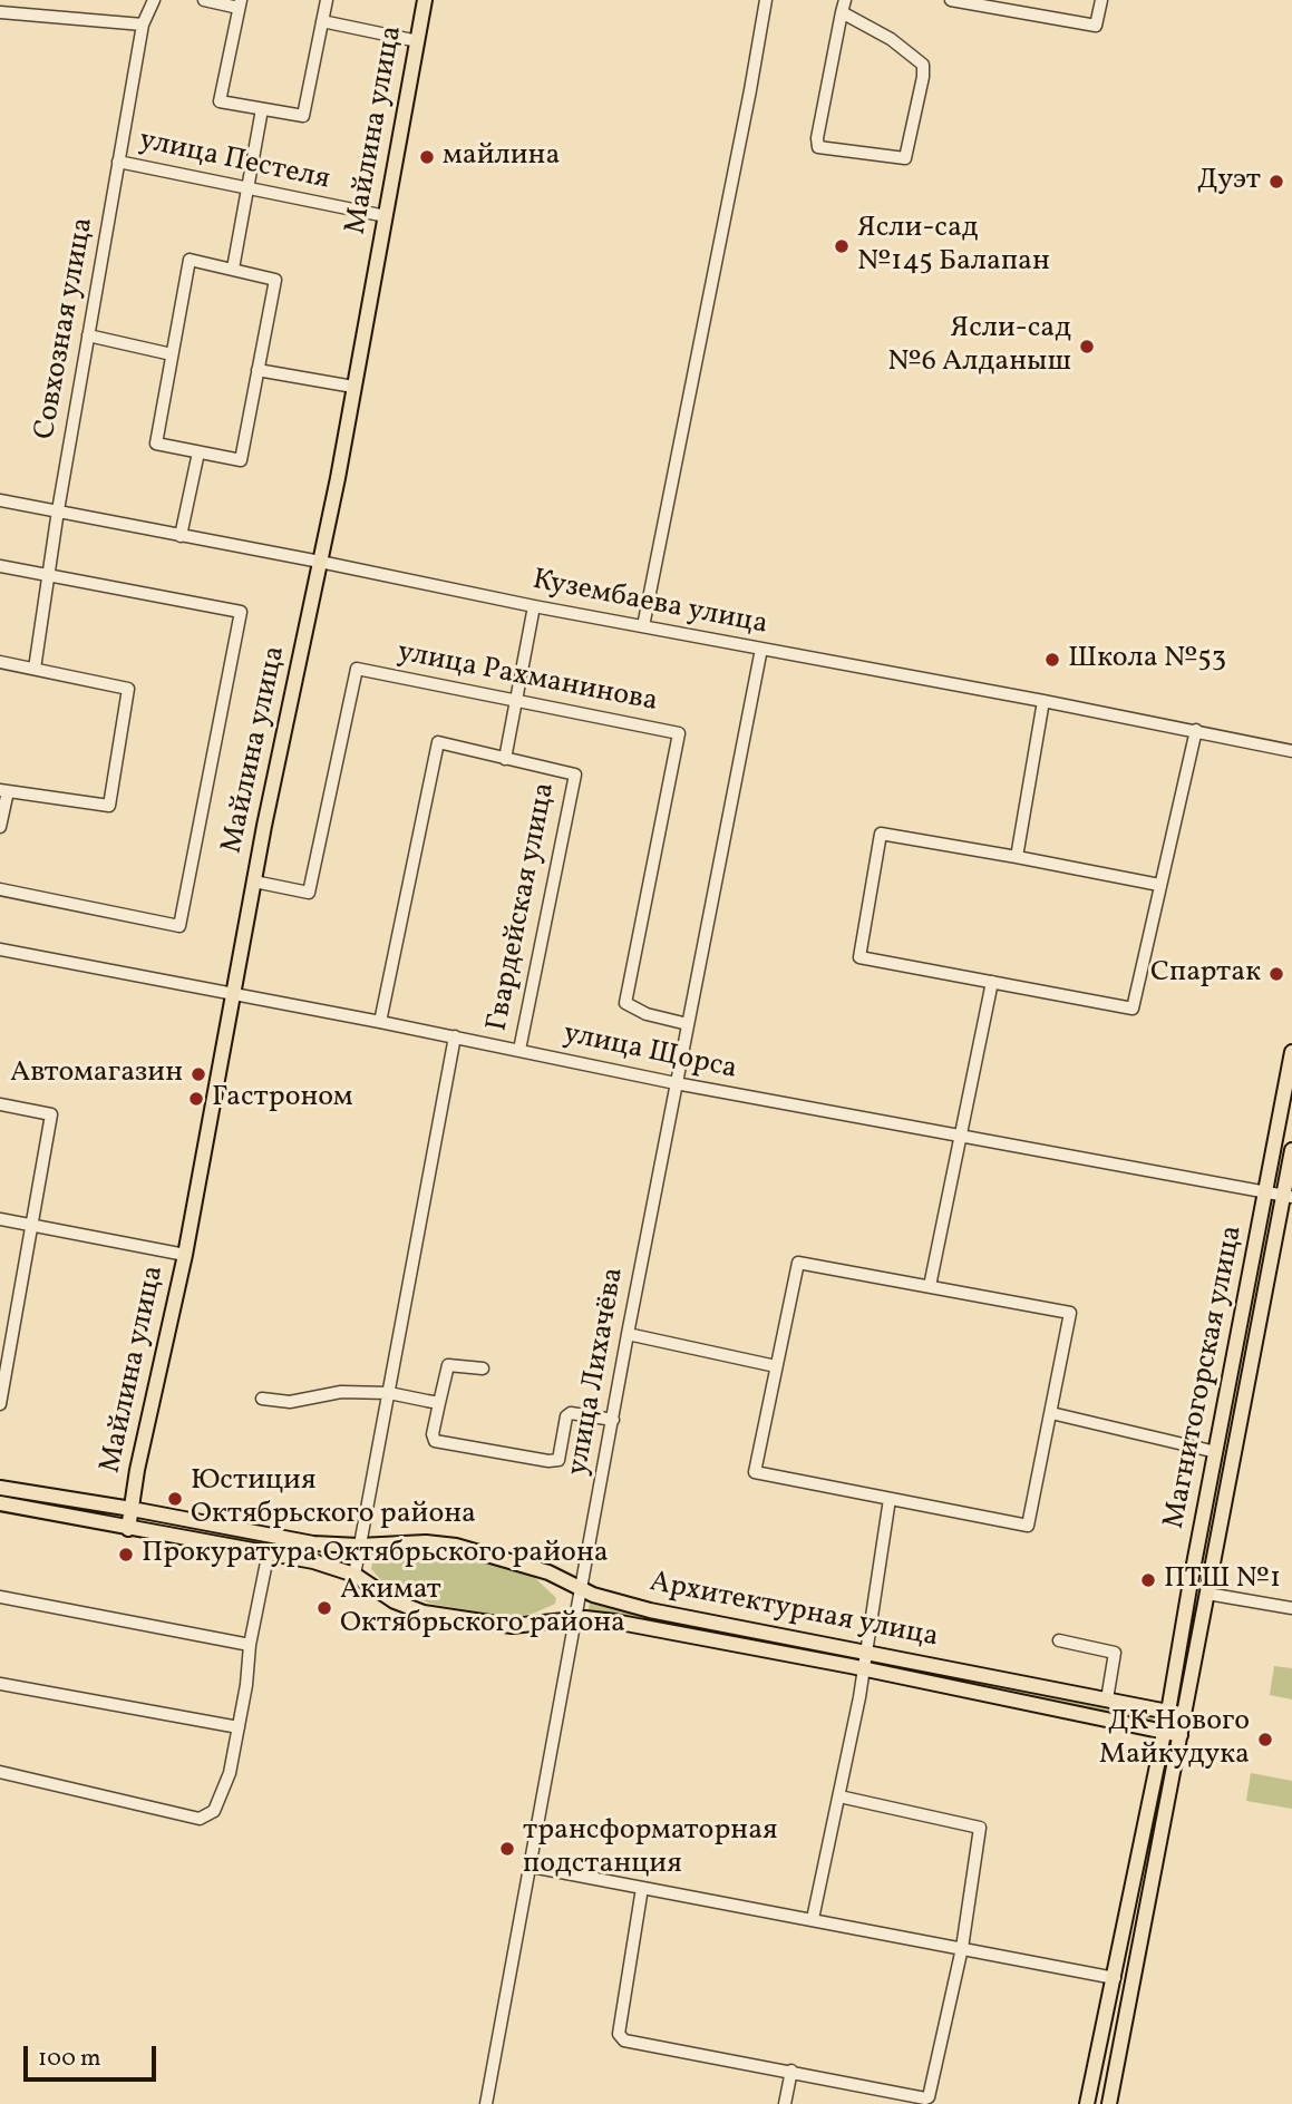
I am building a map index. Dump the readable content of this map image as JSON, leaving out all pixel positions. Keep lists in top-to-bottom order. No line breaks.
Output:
{"streets":{"main road":["Майлина улица","Магнитогорская улица","Архитектурная улица"],"street":["улица Пестеля","Совхозная улица","Кузембаева улица","улица Рахманинова","Гвардейская улица","улица Щорса","улица Лихачёва"]},"crossings":[["Майлина улица","улица Пестеля"],["Майлина улица","Кузембаева улица"],["Майлина улица","улица Рахманинова"],["Майлина улица","улица Щорса"],["Майлина улица","Архитектурная улица"],["улица Пестеля","Совхозная улица"],["Совхозная улица","Кузембаева улица"],["Кузембаева улица","улица Лихачёва"],["улица Рахманинова","улица Лихачёва"],["Гвардейская улица","улица Щорса"],["Гвардейская улица","Архитектурная улица"],["улица Щорса","улица Лихачёва"],["улица Щорса","Магнитогорская улица"],["улица Лихачёва","Архитектурная улица"],["Магнитогорская улица","Архитектурная улица"]],"places":["майлина","Дуэт","Ясли-сад №145 Балапан","Ясли-сад №6 Алданыш","Школа №53","Спартак","Автомагазин","Гастроном","Юстиция Октябрьского района","Прокуратура Октябрьского района","ПТШ №1","Акимат Октябрьского района","ДК Нового Майкудука","трансформаторная подстанция"],"scale_bar":"100 m"}
